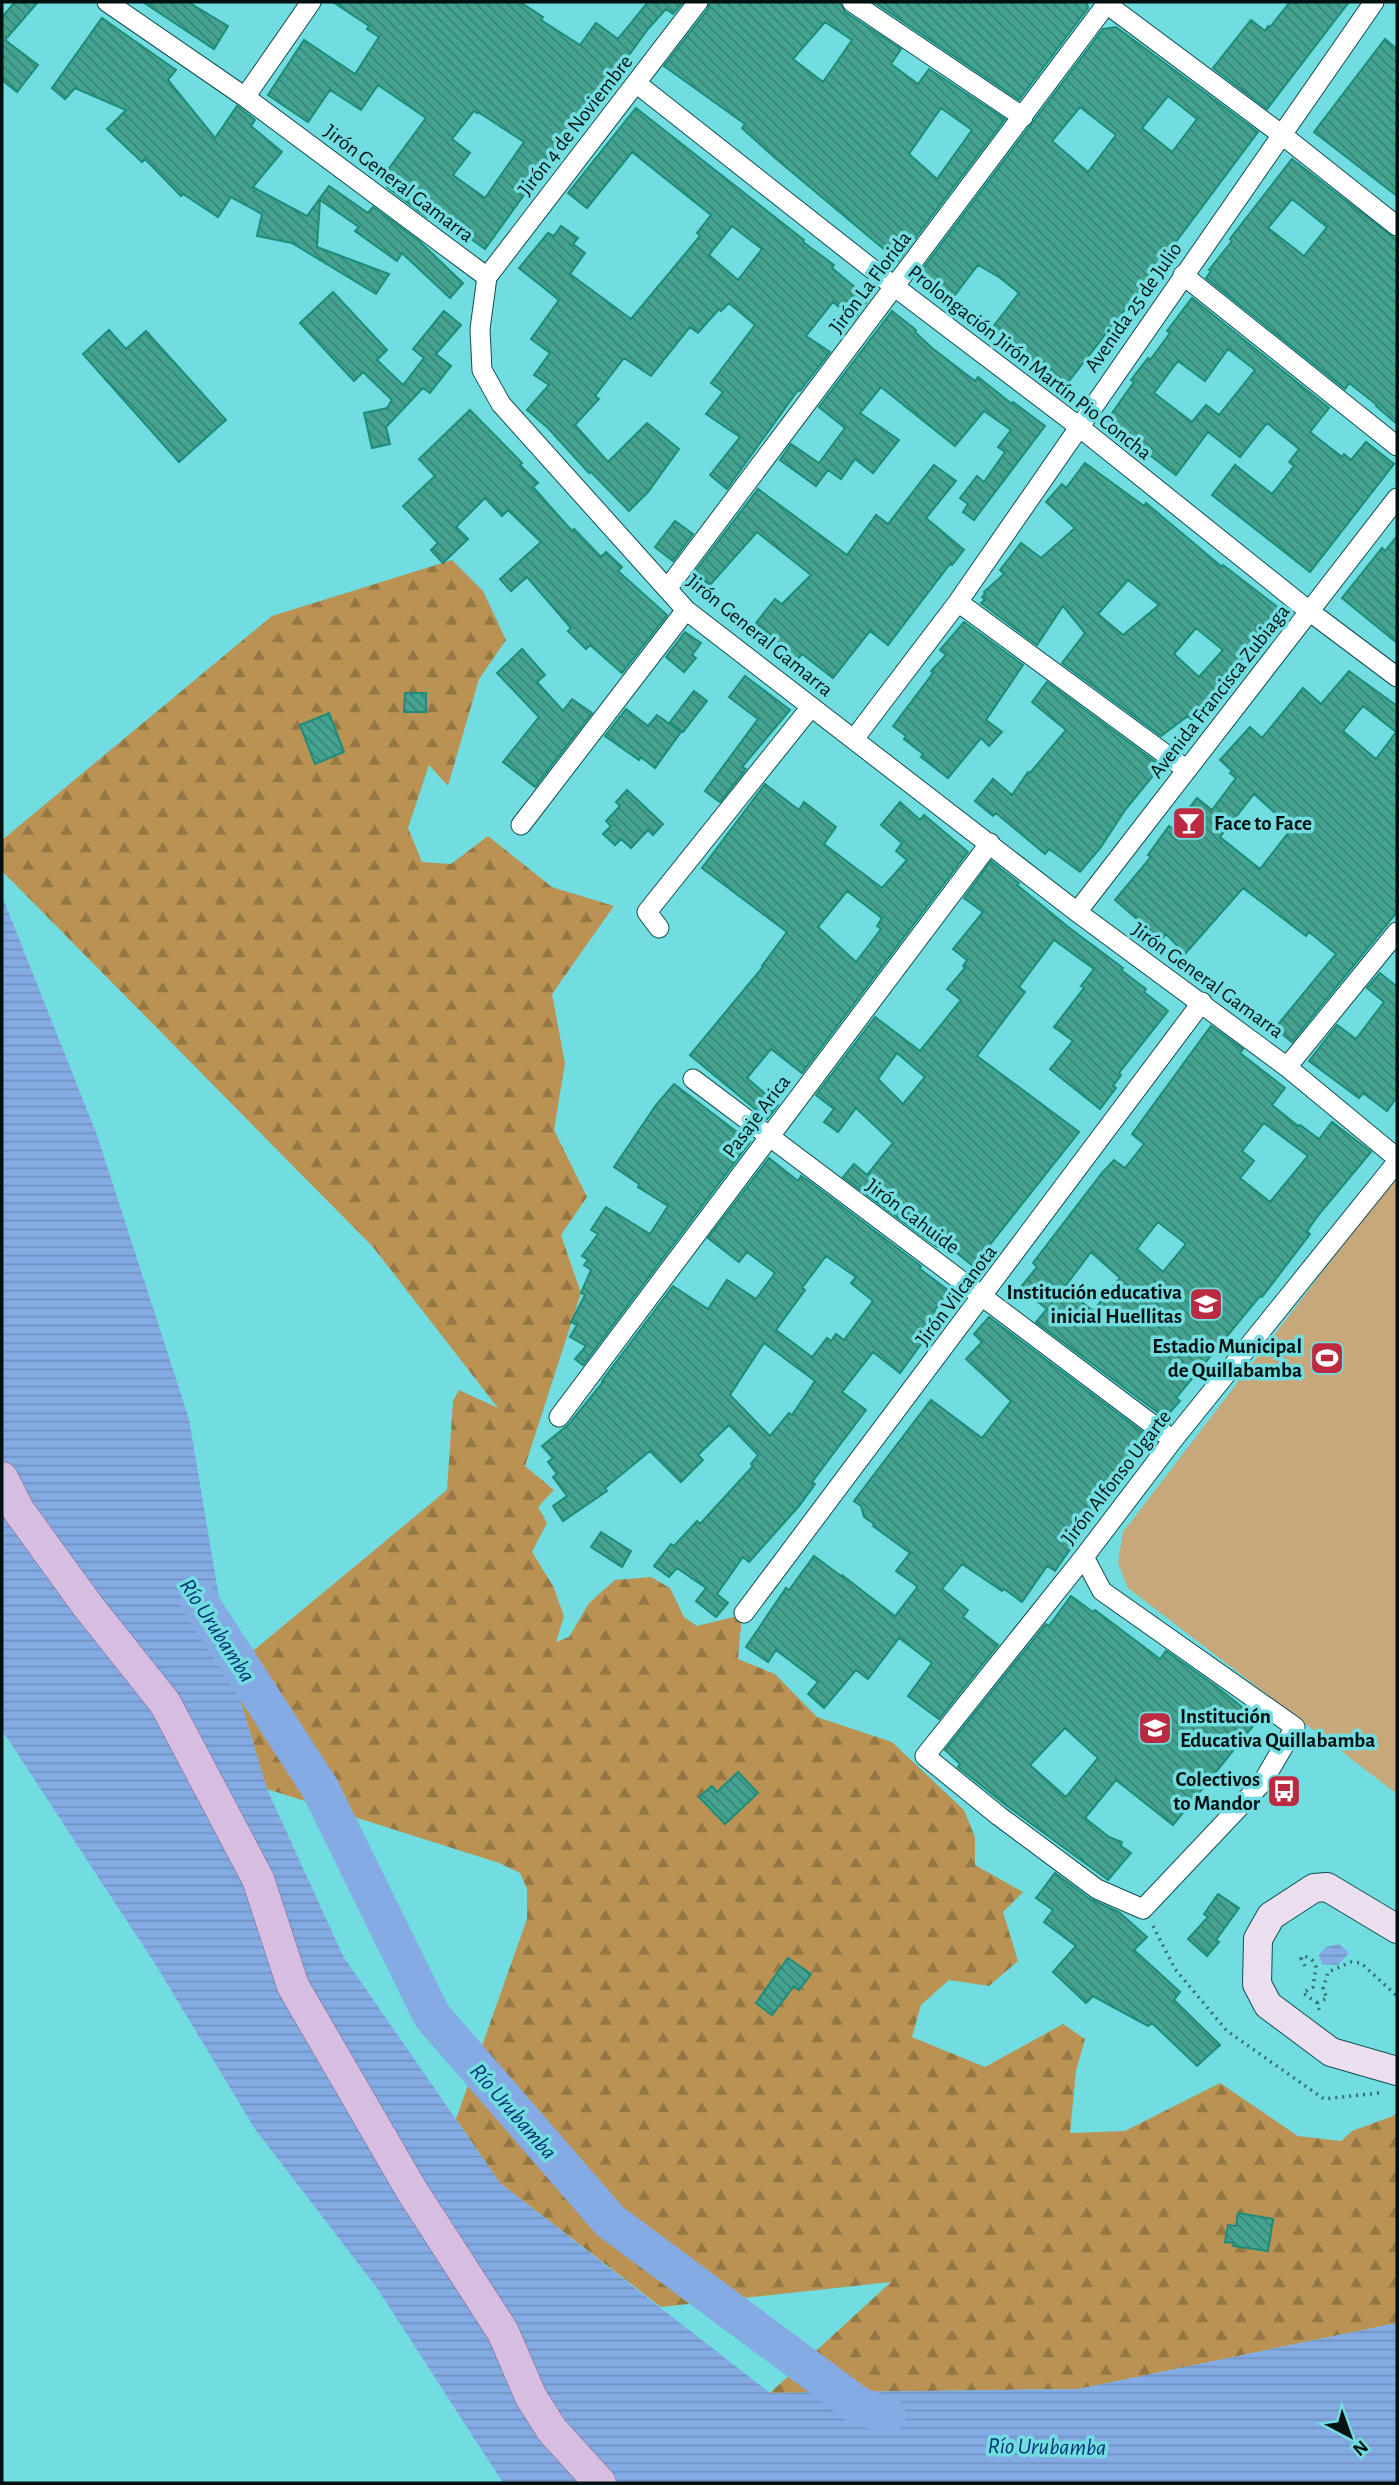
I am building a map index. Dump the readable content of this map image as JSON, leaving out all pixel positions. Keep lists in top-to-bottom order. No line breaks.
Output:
{"streets":{"street":["Jirón 4 de Noviembre","Jirón General Gamarra","Jirón La Florida","Avenida 25 de Julio","Prolongación Jirón Martín Pio Concha","Avenida Francisca Zubiaga","Pasaje Arica","Jirón Cahuide","Jirón Vilcanota","Jirón Alfonso Ugarte"]},"crossings":[["Jirón 4 de Noviembre","Jirón General Gamarra"],["Jirón 4 de Noviembre","Prolongación Jirón Martín Pio Concha"],["Jirón General Gamarra","Jirón La Florida"],["Jirón General Gamarra","Avenida 25 de Julio"],["Jirón General Gamarra","Avenida Francisca Zubiaga"],["Jirón General Gamarra","Pasaje Arica"],["Jirón General Gamarra","Jirón Vilcanota"],["Jirón General Gamarra","Jirón Alfonso Ugarte"],["Jirón La Florida","Prolongación Jirón Martín Pio Concha"],["Avenida 25 de Julio","Prolongación Jirón Martín Pio Concha"],["Prolongación Jirón Martín Pio Concha","Avenida Francisca Zubiaga"],["Pasaje Arica","Jirón Cahuide"],["Jirón Cahuide","Jirón Vilcanota"],["Jirón Cahuide","Jirón Alfonso Ugarte"]],"water":["Río Urubamba"],"places":{"bar":["Face to Face"],"school or university":["Institución educativa inicial Huellitas","Institución Educativa Quillabamba"],"sports":["Estadio Municipal de Quillabamba"],"bus stop":["Colectivos to Mandor"]},"north":"bottom right"}
